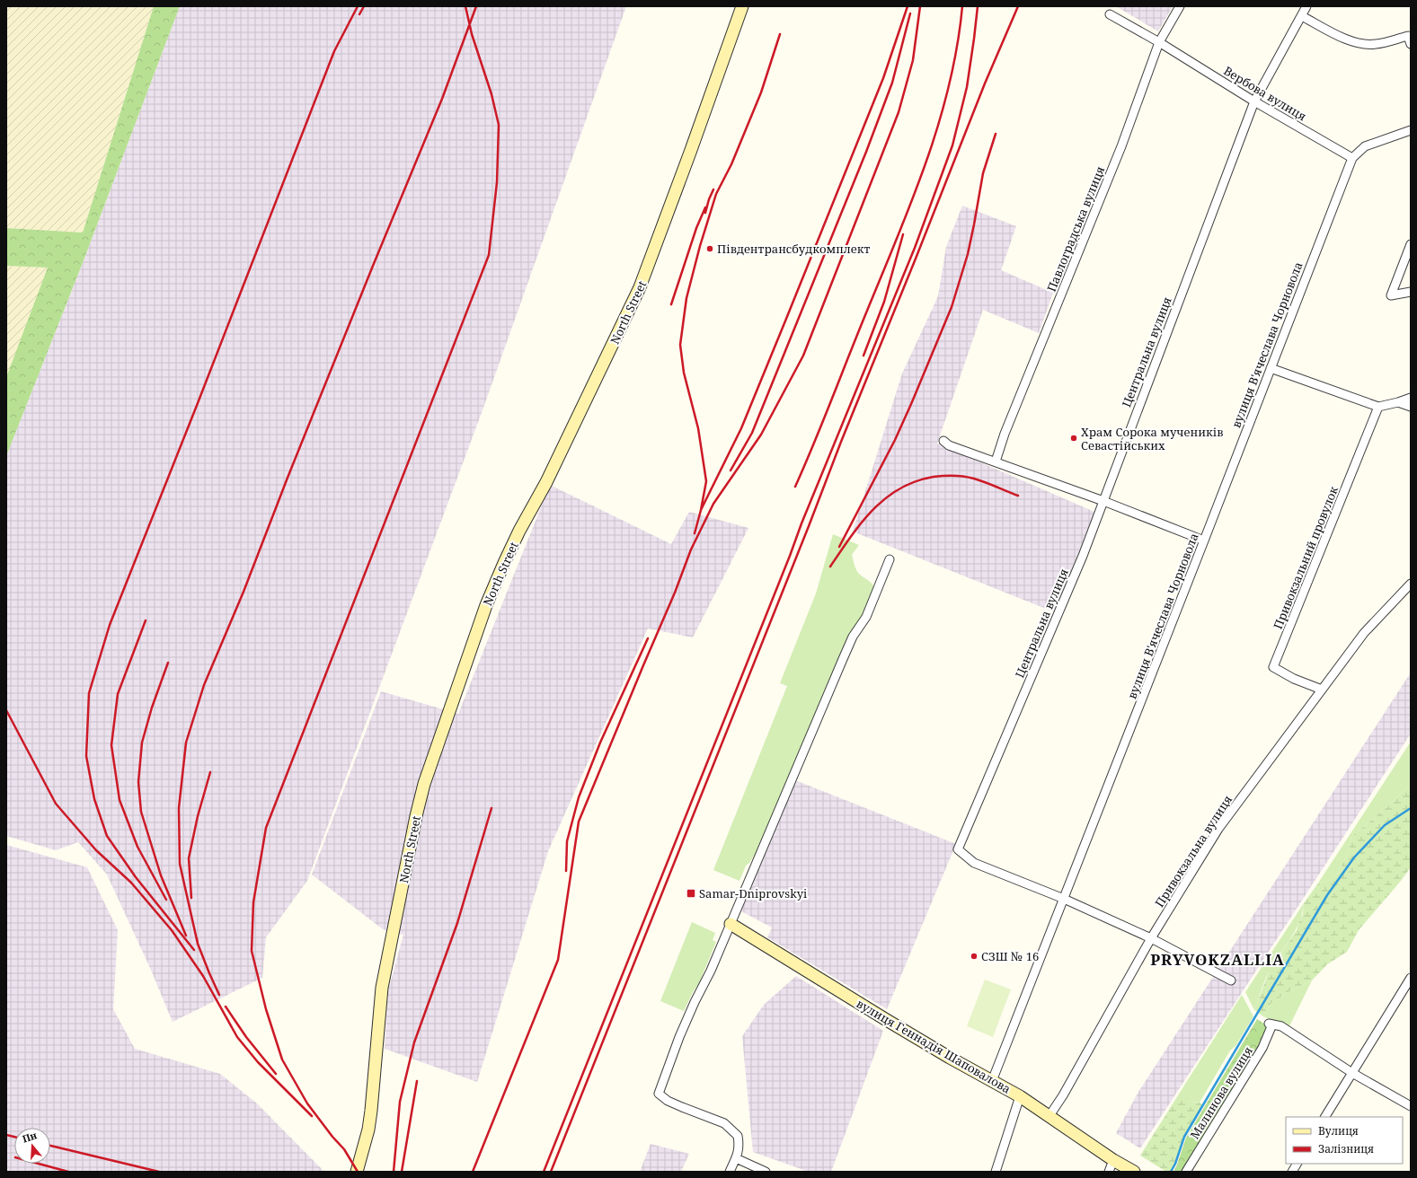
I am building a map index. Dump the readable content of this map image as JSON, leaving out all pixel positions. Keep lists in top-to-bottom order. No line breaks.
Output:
{"streets":{"street":["Вербова вулиця","Павлоградська вулиця","North Street","вулиця В'ячеслава Чорновола","Центральна вулиця","Привокзальний провулок","Привокзальна вулиця","вулиця Геннадія Шаповалова","Малинова вулиця"]},"crossings":[["Вербова вулиця","Павлоградська вулиця"],["Вербова вулиця","вулиця В'ячеслава Чорновола"],["Вербова вулиця","Центральна вулиця"],["вулиця В'ячеслава Чорновола","Центральна вулиця"],["вулиця В'ячеслава Чорновола","вулиця Геннадія Шаповалова"],["Привокзальний провулок","Привокзальна вулиця"],["Привокзальна вулиця","вулиця Геннадія Шаповалова"]],"districts":["PRYVOKZALLIA"],"places":{"other":["Південтрансбудкомплект","Храм Сорока мучеників Севастійських","СЗШ № 16"],"transit":["Samar-Dniprovskyi"]},"legend":["Вулиця","Залізниця"],"north":"top"}
